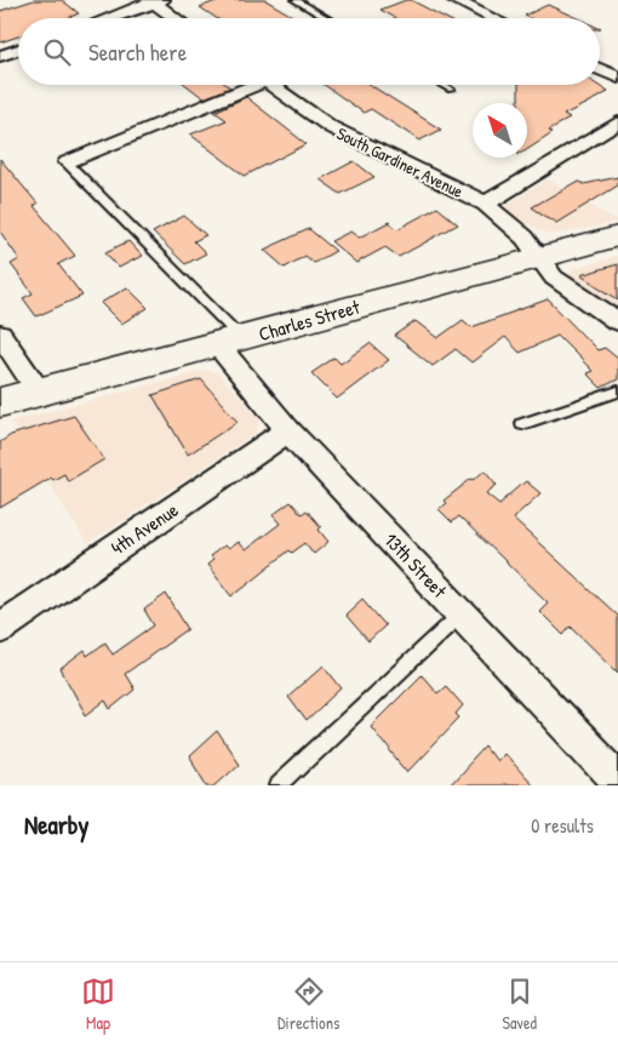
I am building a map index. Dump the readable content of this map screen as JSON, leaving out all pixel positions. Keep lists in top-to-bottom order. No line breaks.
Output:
{"streets":{"main road":["Charles Street"],"street":["South Gardiner Avenue","4th Avenue","13th Street"]},"crossings":[["South Gardiner Avenue","Charles Street"],["Charles Street","13th Street"],["4th Avenue","13th Street"]],"north":"top left","page":{"search":"Search here","heading":["Nearby","0 results"],"nav":["Map","Directions","Saved"]}}
